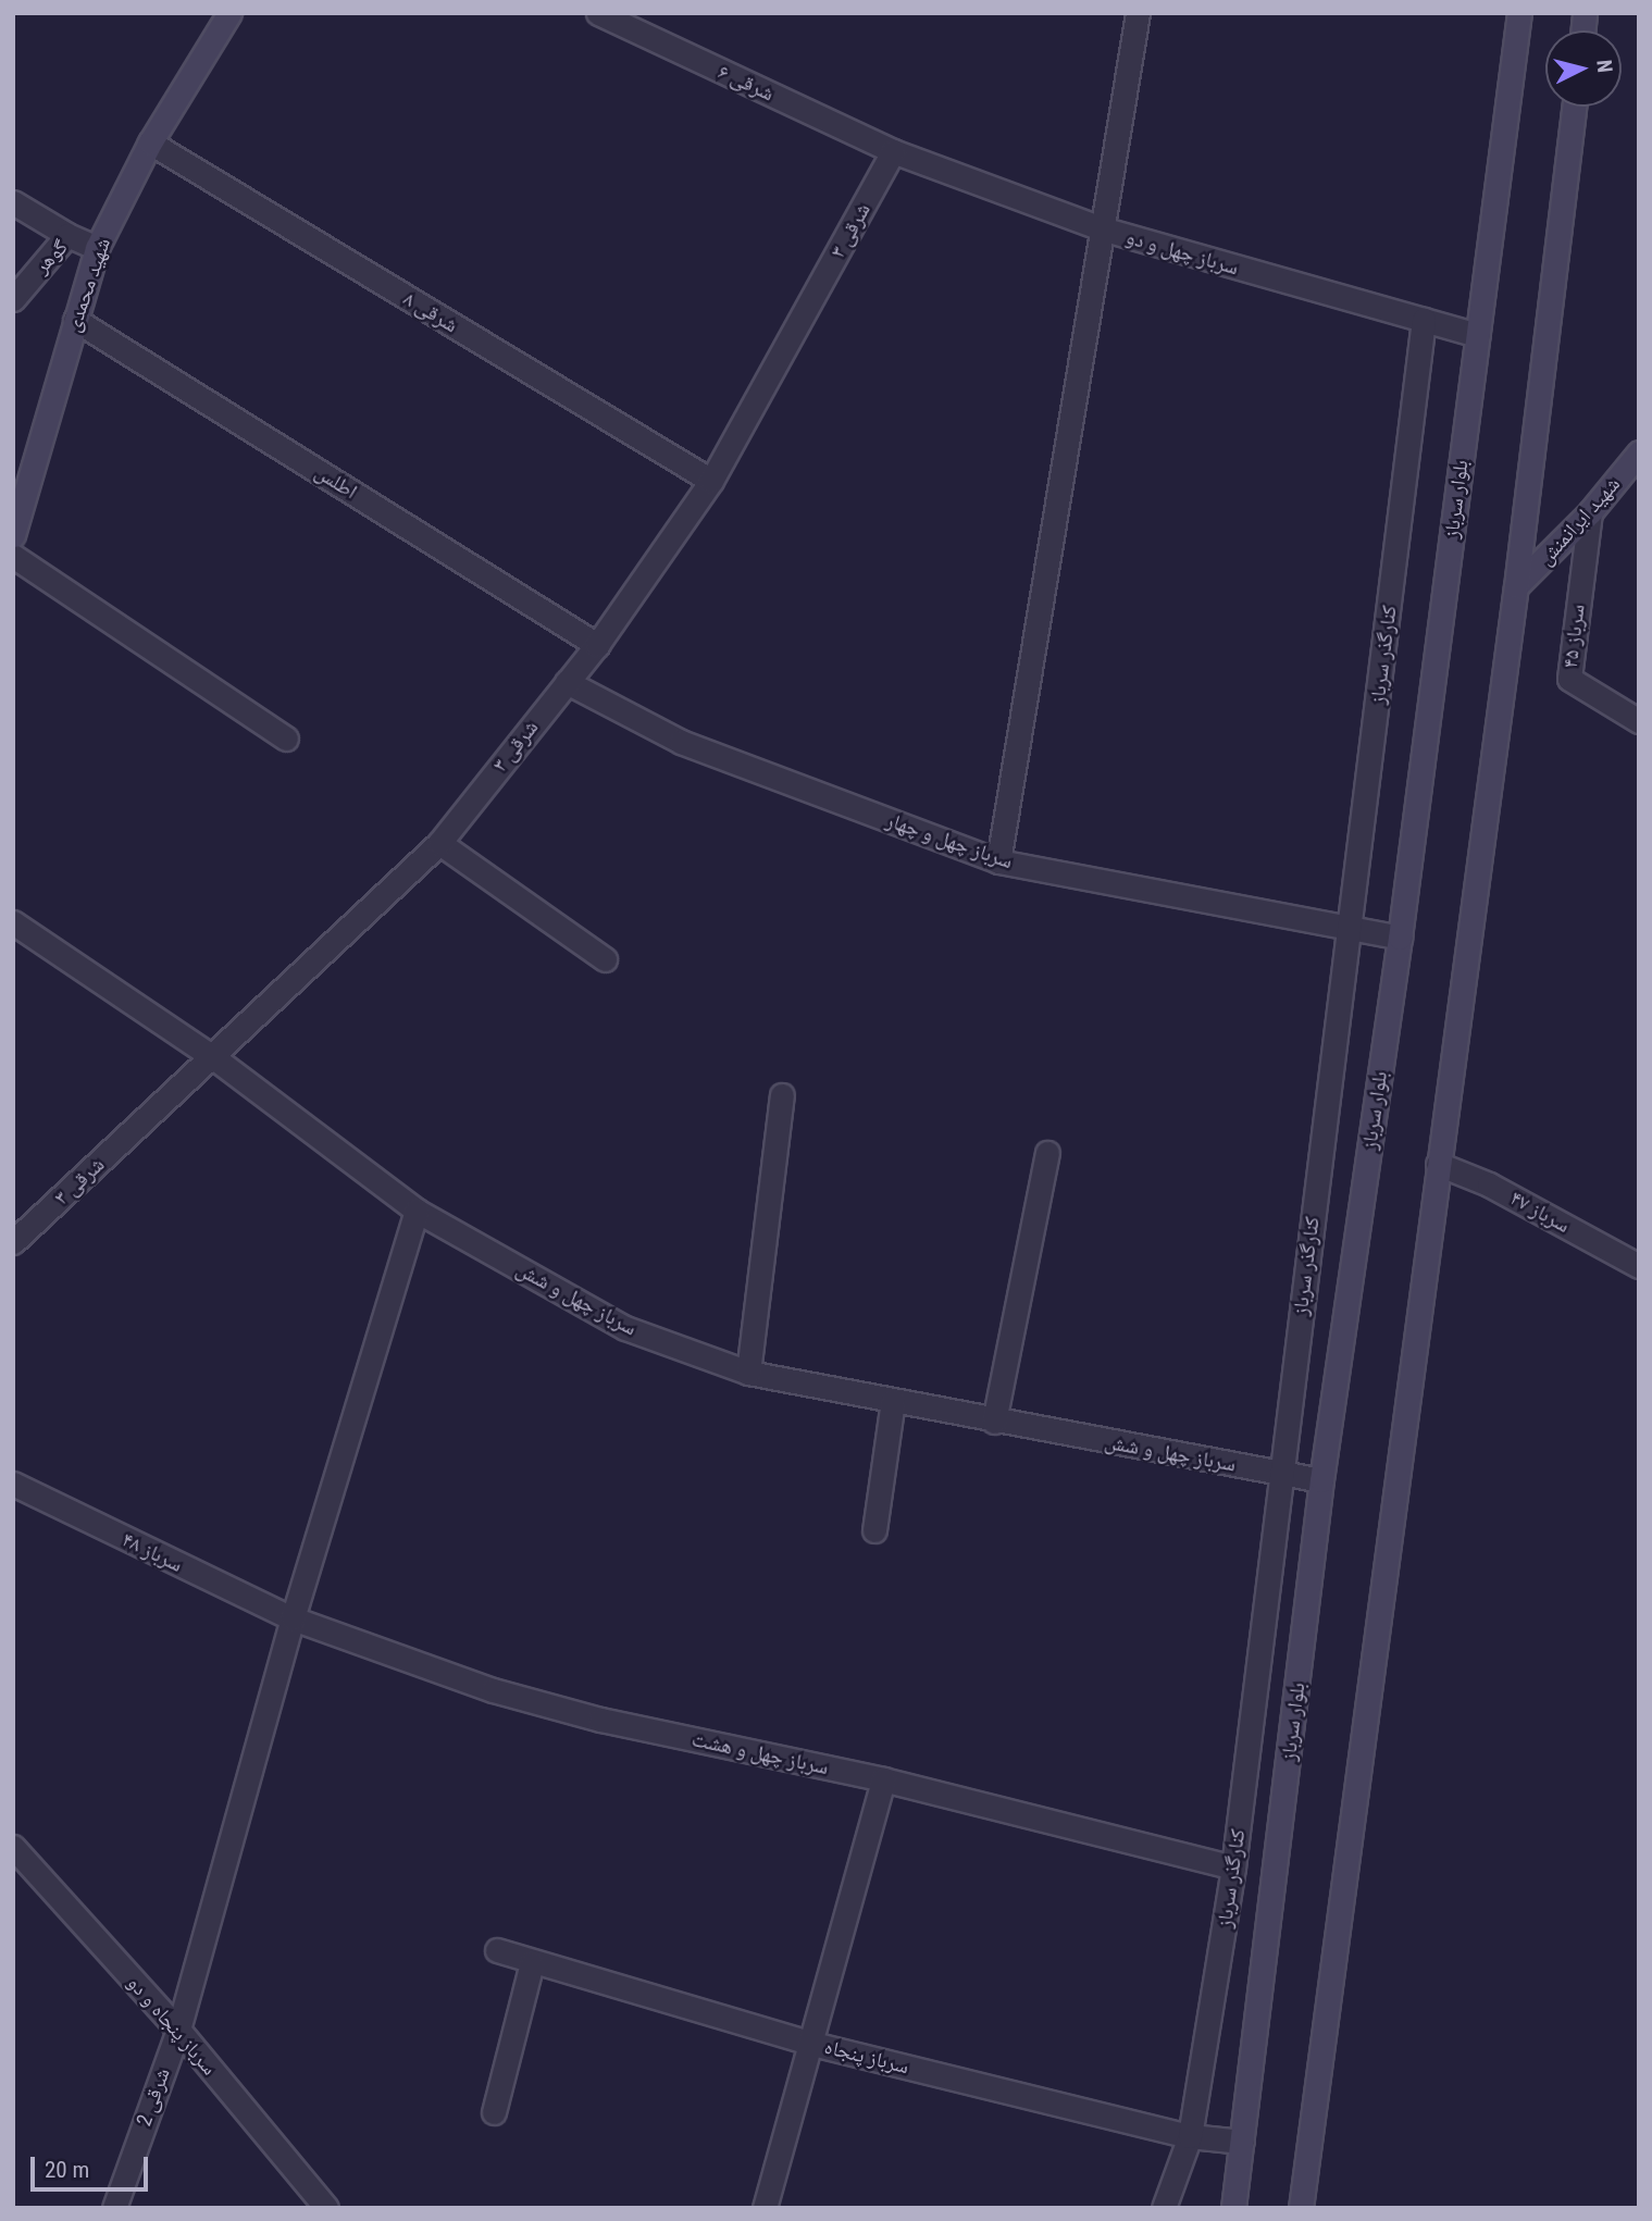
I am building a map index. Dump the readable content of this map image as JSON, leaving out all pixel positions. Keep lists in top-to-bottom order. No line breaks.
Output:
{"streets":{"main road":["شهید محمدی","بلوار سرباز","شهید ایرانمنش"],"street":["۶ شرقی","شرقی ۳","سرباز چهل و دو","گوهر","۸ شرقی","اطلس","سرباز ۴۵","کنارگذر سرباز","سرباز چهل و چهار","سرباز ۴۷","سرباز چهل و شش","سرباز ۴۸","سرباز چهل و هشت","سرباز پنجاه و دو","سرباز پنجاه","شرقی 2"]},"crossings":[["۶ شرقی","شرقی ۳"],["۶ شرقی","سرباز چهل و دو"],["شرقی ۳","سرباز چهل و دو"],["شرقی ۳","۸ شرقی"],["شرقی ۳","اطلس"],["شرقی ۳","سرباز چهل و چهار"],["شرقی ۳","سرباز چهل و شش"],["سرباز چهل و دو","بلوار سرباز"],["سرباز چهل و دو","کنارگذر سرباز"],["گوهر","شهید محمدی"],["شهید محمدی","۸ شرقی"],["شهید محمدی","اطلس"],["بلوار سرباز","سرباز چهل و چهار"],["بلوار سرباز","سرباز چهل و شش"],["بلوار سرباز","سرباز پنجاه"],["شهید ایرانمنش","سرباز ۴۵"],["کنارگذر سرباز","سرباز چهل و چهار"],["کنارگذر سرباز","سرباز چهل و شش"],["کنارگذر سرباز","سرباز چهل و هشت"],["کنارگذر سرباز","سرباز پنجاه"],["سرباز چهل و شش","شرقی 2"],["سرباز ۴۸","سرباز چهل و هشت"],["سرباز ۴۸","شرقی 2"],["سرباز چهل و هشت","شرقی 2"],["سرباز پنجاه و دو","شرقی 2"]],"scale_bar":"20 m","north":"right"}
